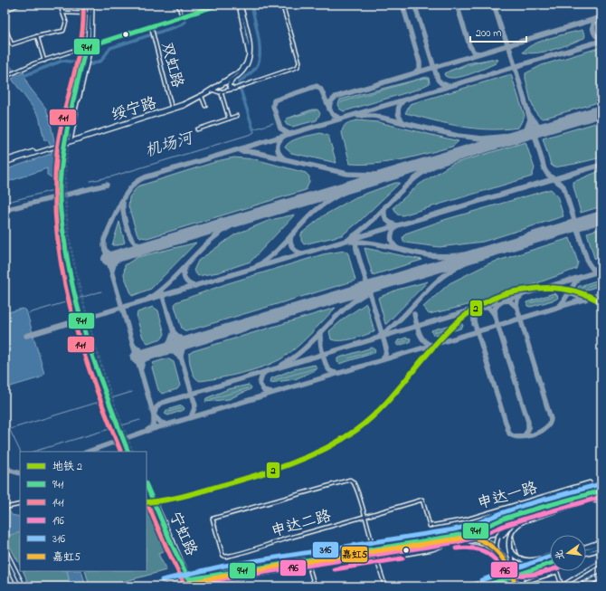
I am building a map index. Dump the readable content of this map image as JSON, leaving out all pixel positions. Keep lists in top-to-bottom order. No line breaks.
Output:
{"streets":{"main road":["绥宁路","宁虹路"],"street":["双虹路","申达一路","申达二路"]},"crossings":[["双虹路","绥宁路"],["申达一路","申达二路"]],"water":["机场河"],"lines":["transit line 941","transit line 141","metro line 2","transit line 316","transit line 196","transit line 嘉虹5"],"legend":["地铁 2","941","141","196","316","嘉虹5"],"scale_bar":"200 m","north":"left"}
